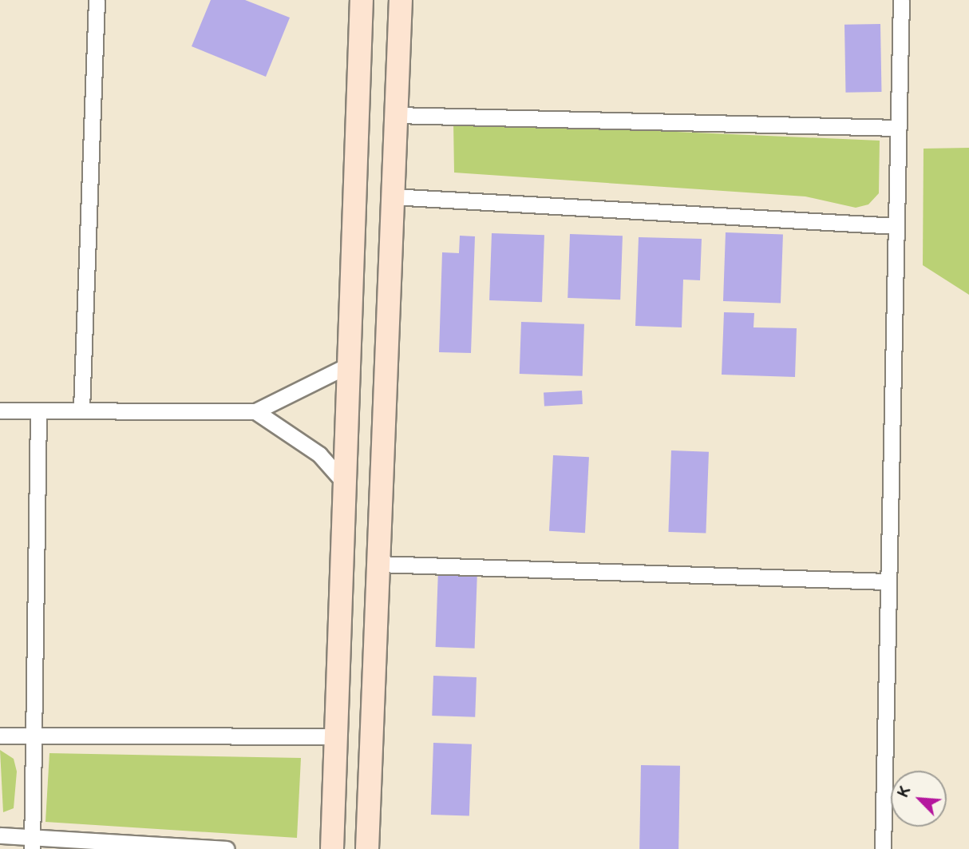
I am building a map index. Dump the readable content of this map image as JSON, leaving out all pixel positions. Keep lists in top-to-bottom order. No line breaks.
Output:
{"north":"top left"}
